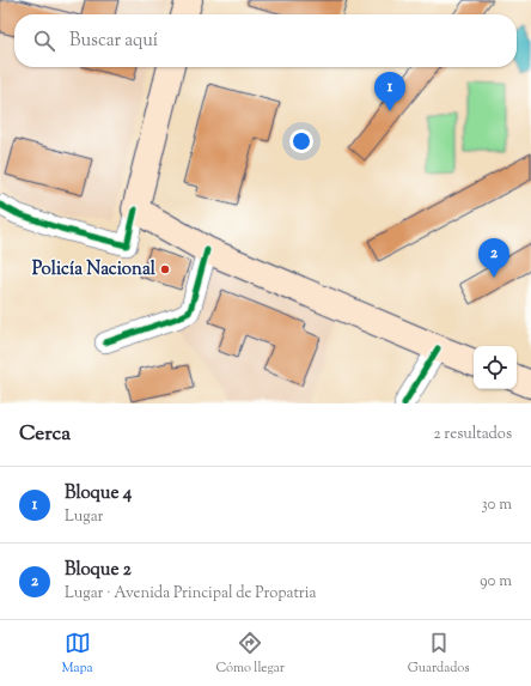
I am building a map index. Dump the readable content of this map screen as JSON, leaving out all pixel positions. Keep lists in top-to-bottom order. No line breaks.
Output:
{"places":["Policía Nacional"],"page":{"search":"Buscar aquí","pins":["1","2"],"heading":["Cerca","2 resultados"],"list":[{"mark":"1","name":"Bloque 4","note":"Lugar","value":"30 m"},{"mark":"2","name":"Bloque 2","note":"Lugar · Avenida Principal de Propatria","value":"90 m"}],"nav":["Mapa","Cómo llegar","Guardados"]}}
